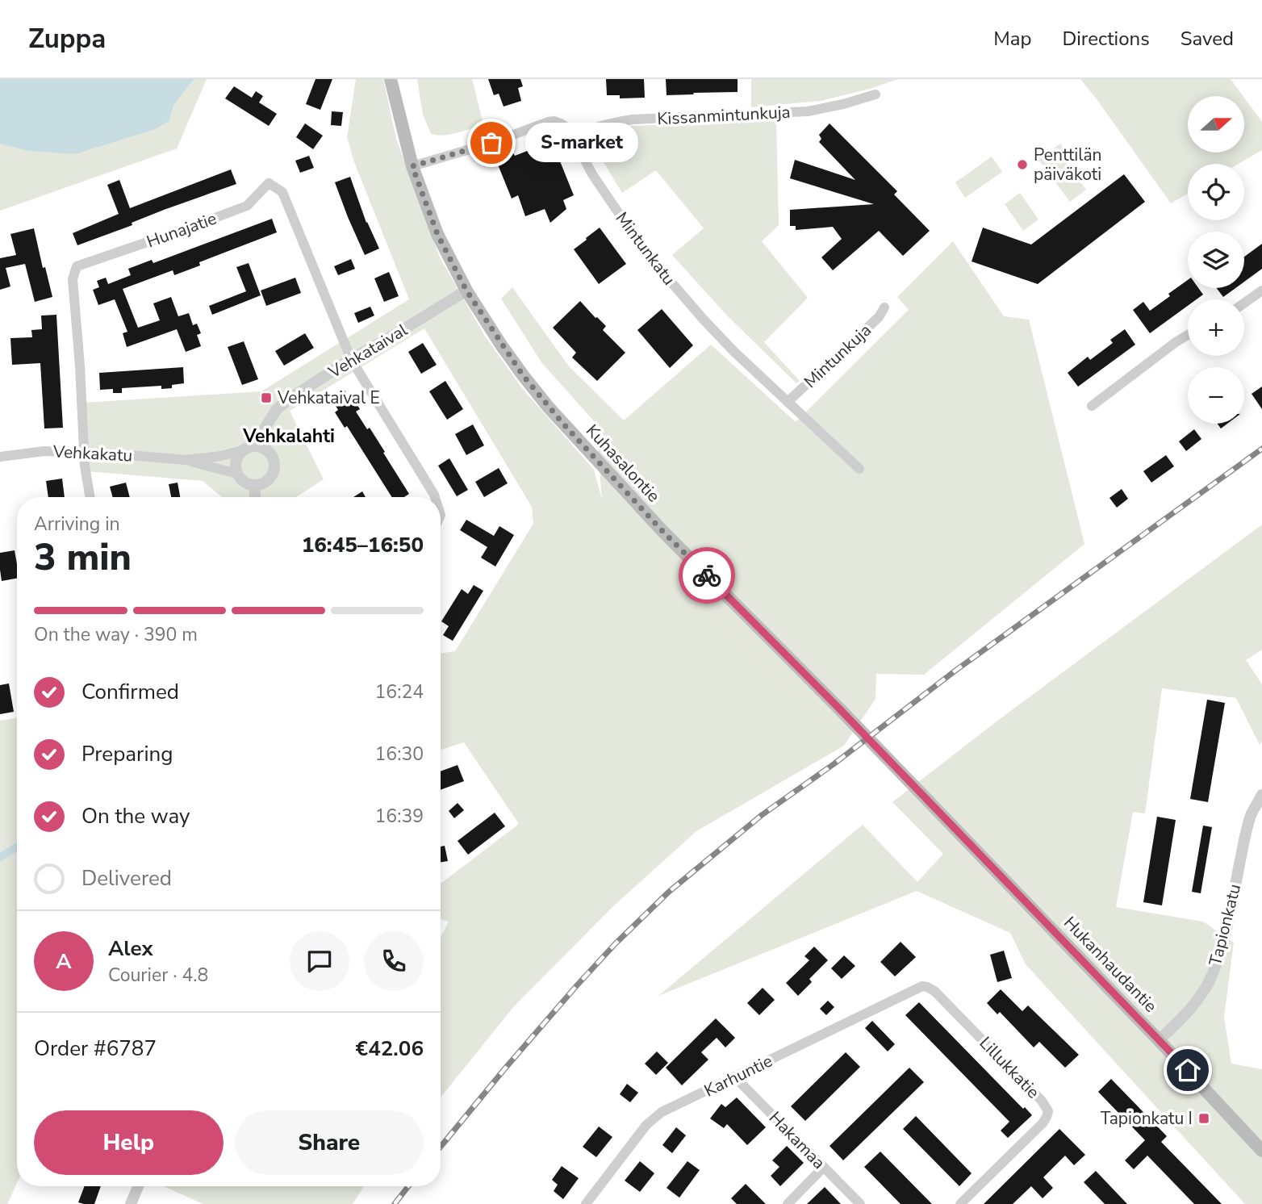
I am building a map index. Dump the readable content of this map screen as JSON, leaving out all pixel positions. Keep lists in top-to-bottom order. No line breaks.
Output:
{"streets":{"main road":["Kuhasalontie","Hukanhaudantie"],"street":["Kissanmintunkuja","Hunajatie","Mintunkatu","Vehkataival","Mintunkuja","Vehkakatu","Tapionkatu","Lillukkatie","Karhuntie","Hakamaa"]},"crossings":[["Kissanmintunkuja","Mintunkatu"],["Hunajatie","Vehkataival"],["Hunajatie","Vehkakatu"],["Mintunkatu","Mintunkuja"],["Mintunkatu","Kuhasalontie"],["Vehkataival","Vehkakatu"],["Vehkataival","Kuhasalontie"],["Kuhasalontie","Hukanhaudantie"],["Tapionkatu","Hukanhaudantie"],["Lillukkatie","Karhuntie"],["Karhuntie","Hakamaa"]],"districts":["Vehkalahti"],"places":{"other":["S-market","Penttilän päiväkoti"],"transit":["Vehkataival E","Tapionkatu I"]},"north":"right","page":{"header":"Zuppa","nav":["Map","Directions","Saved"],"map_buttons":["+","−"],"bubble":"S-market","heading":["3 min","Arriving in","16:45–16:50"],"panel":["Alex","Courier · 4.8","Order #6787","€42.06"],"bar":"On the way · 390 m","list":[["Confirmed","16:24"],["Preparing","16:30"],["On the way","16:39"],"Delivered"],"round":"A","buttons":["Help","Share"]}}
